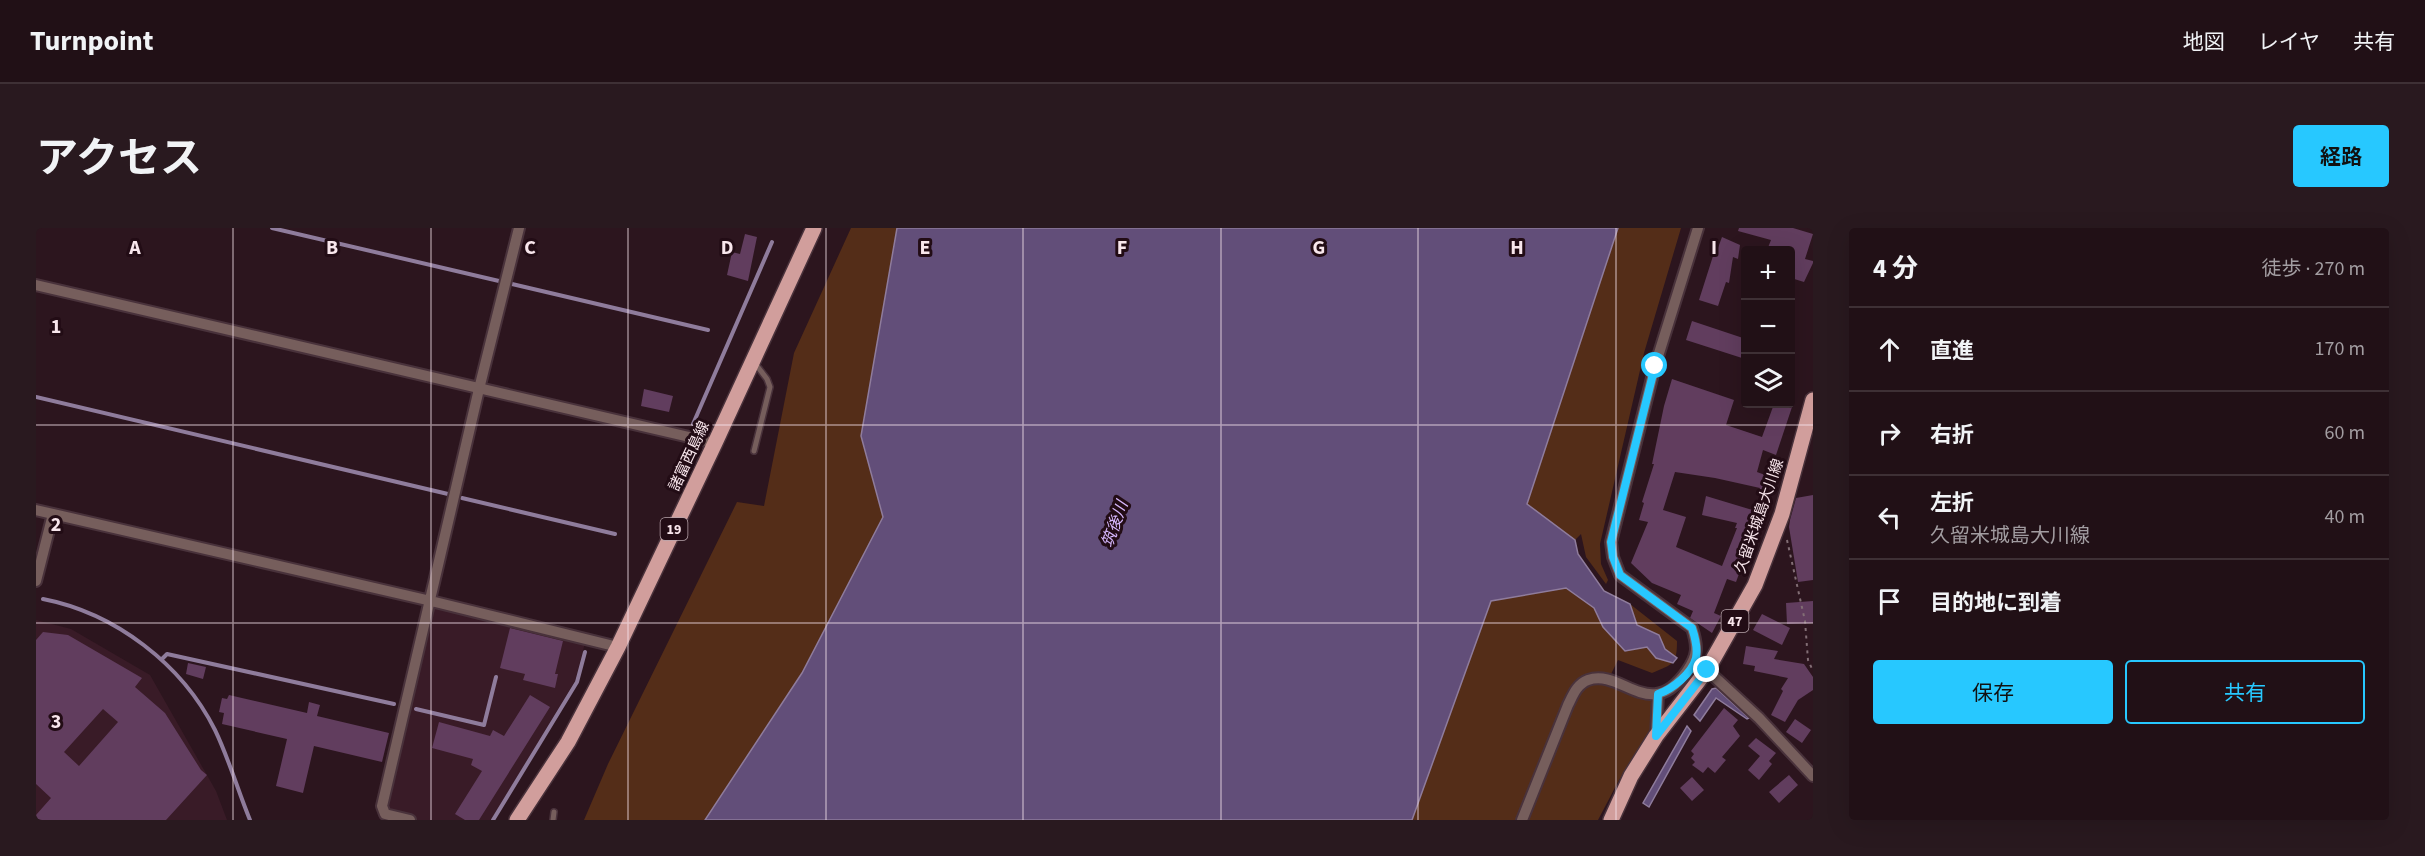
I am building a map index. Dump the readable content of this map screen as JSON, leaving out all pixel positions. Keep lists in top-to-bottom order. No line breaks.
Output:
{"streets":{"main road":["諸富西島線","久留米城島大川線","19","47"]},"water":["筑後川"],"page":{"header":"Turnpoint","nav":["地図","レイヤ","共有"],"title":"アクセス","buttons":["経路",["保存","共有"]],"heading":["4 分","徒歩 · 270 m"],"map_buttons":["+","−"],"list":[["直進","170 m"],["右折","60 m"],["左折","久留米城島大川線","40 m"],"目的地に到着"]},"grid":{"columns":["A","B","C","D","E","F","G","H","I"],"rows":["1","2","3"]}}
